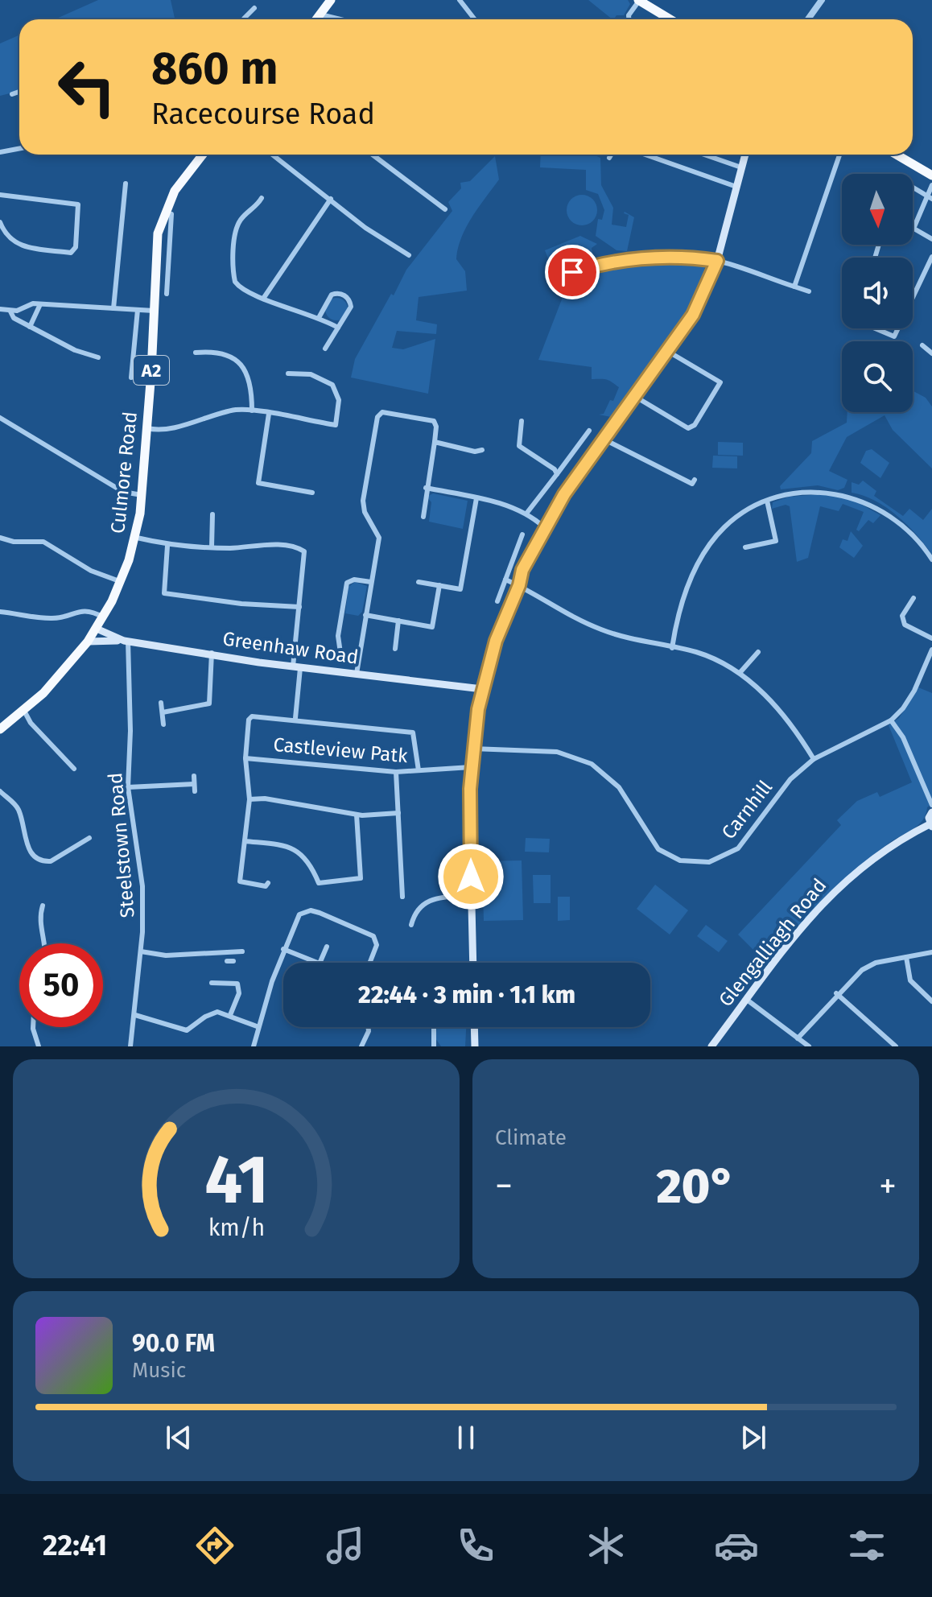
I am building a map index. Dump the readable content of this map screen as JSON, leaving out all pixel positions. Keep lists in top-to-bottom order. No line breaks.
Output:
{"streets":{"highway":["A2","Culmore Road"],"main road":["Greenhaw Road","Glengalliagh Road"],"street":["Castleview Patk","Carnhill","Steelstown Road"]},"crossings":[["Culmore Road","Greenhaw Road"],["Greenhaw Road","Steelstown Road"]],"north":"bottom","page":{"turn":["860 m","Racecourse Road"],"limit":"50","trip":"22:44 · 3 min · 1.1 km","tile":"Climate","heat":["−","20°","+"],"song":["90.0 FM","Music"],"tabs":"22:41","gauge":["41","km/h"]}}
